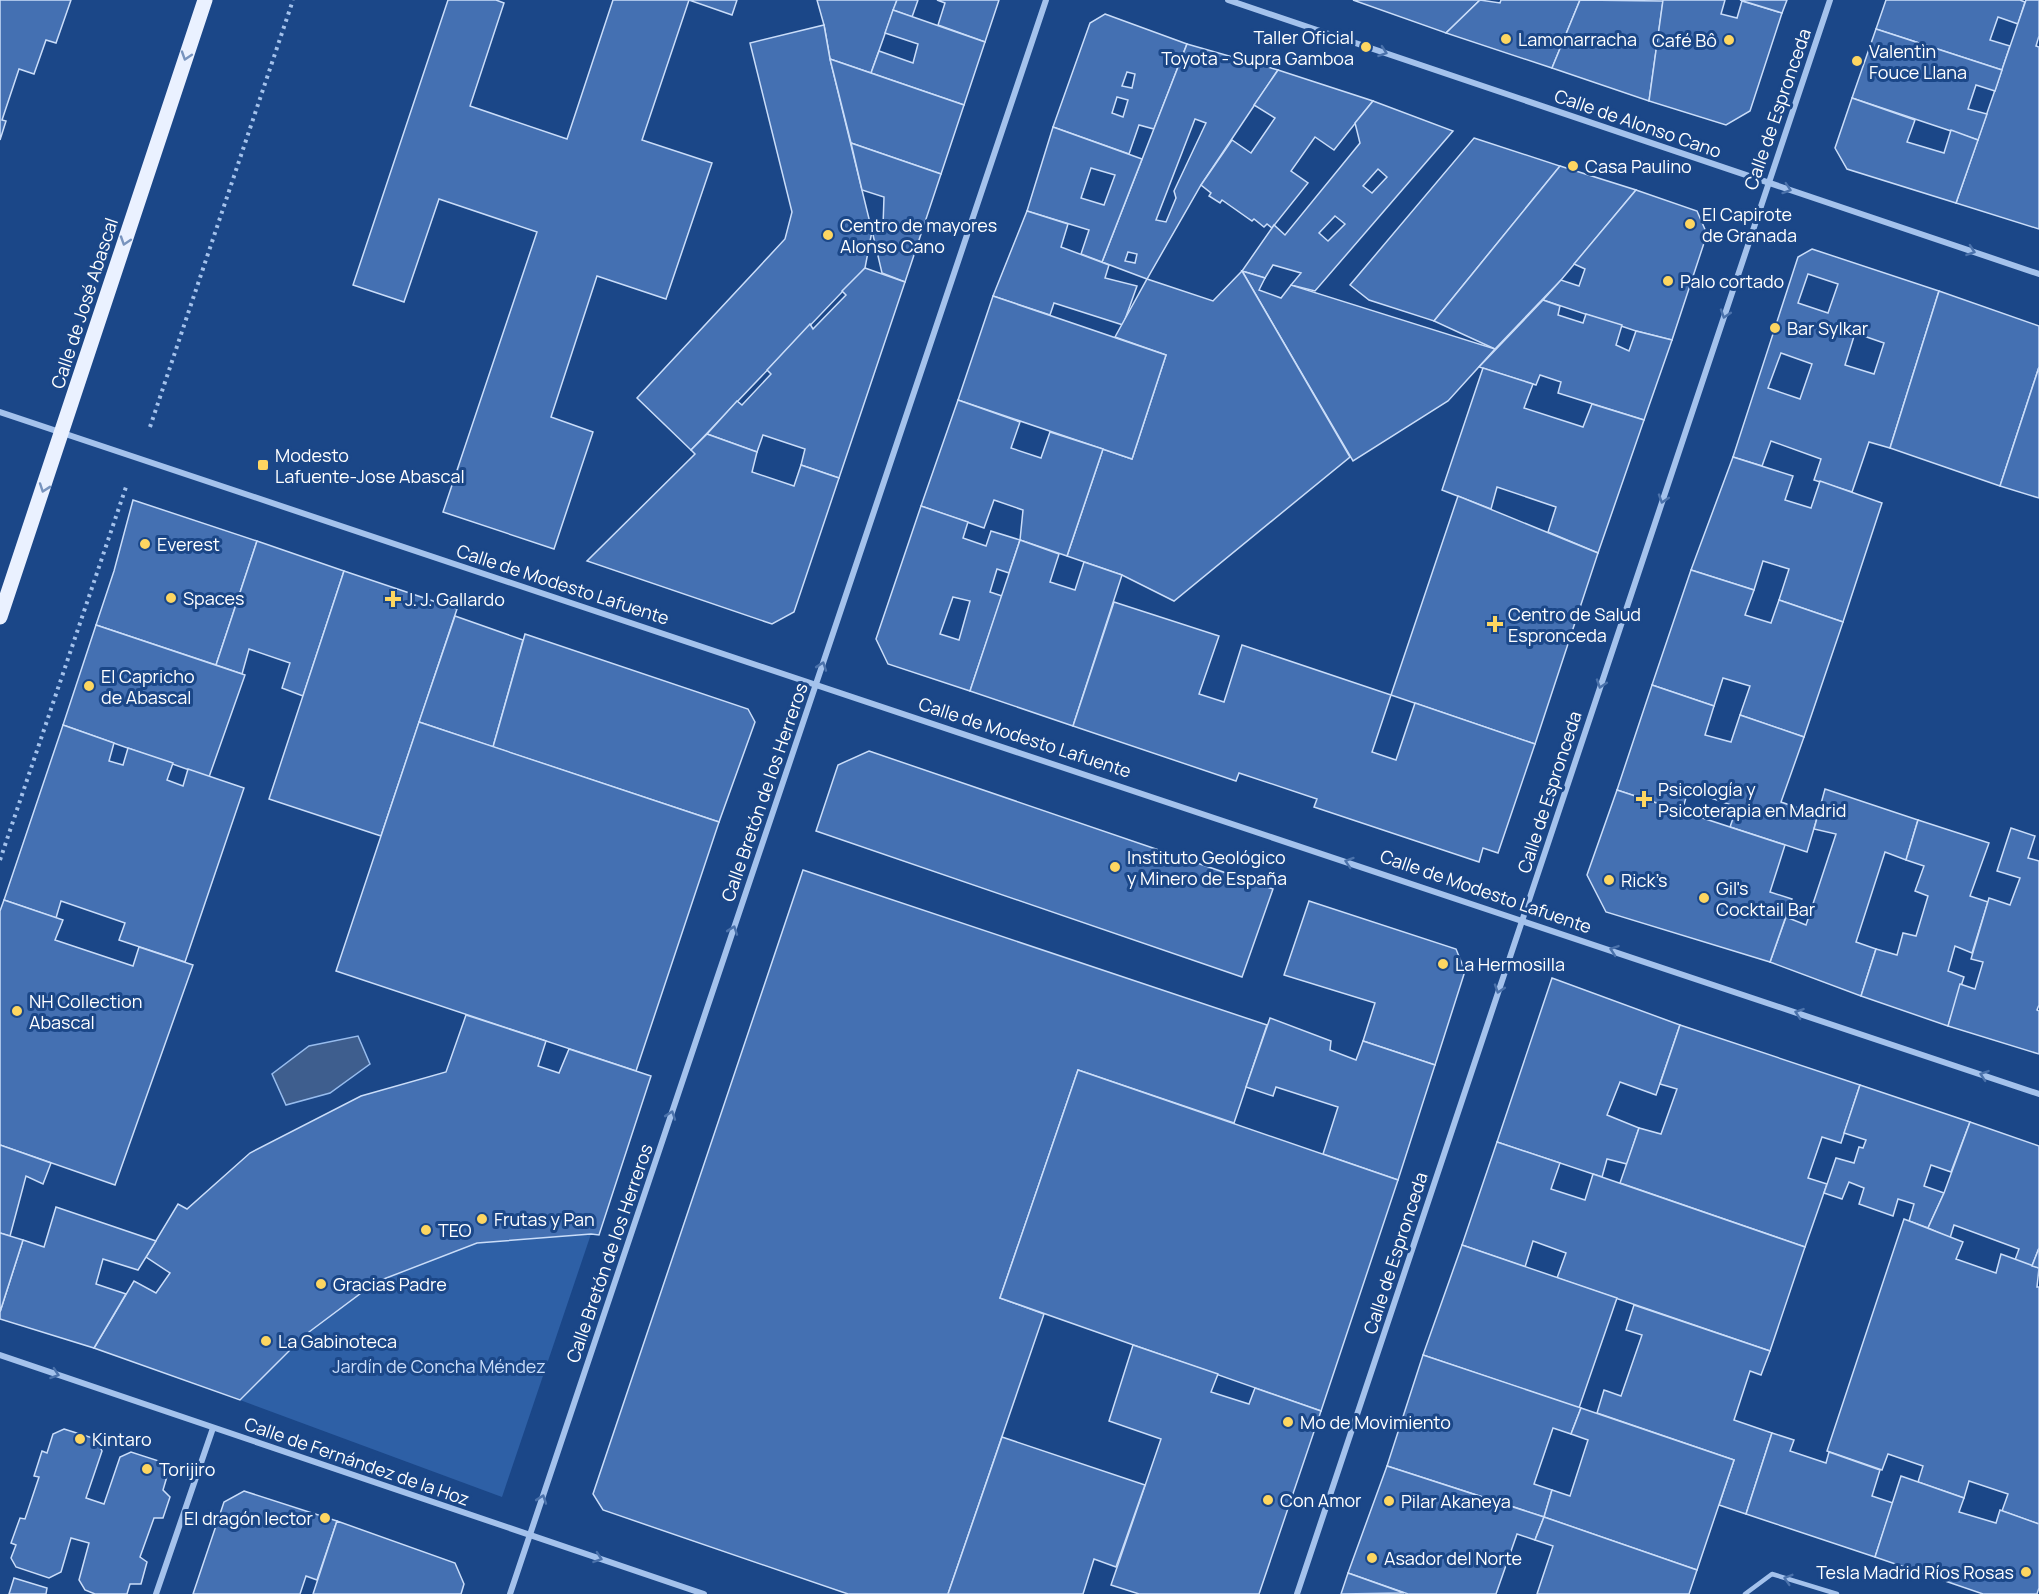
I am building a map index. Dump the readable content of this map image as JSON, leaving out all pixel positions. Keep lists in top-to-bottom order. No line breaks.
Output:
{"streets":{"main road":["Calle de José Abascal"],"street":["Calle de Espronceda","Calle de Alonso Cano","Calle de Modesto Lafuente","Calle Bretón de los Herreros","Calle de Fernández de la Hoz"]},"crossings":[["Calle de Espronceda","Calle de Alonso Cano"],["Calle de Espronceda","Calle de Modesto Lafuente"],["Calle de José Abascal","Calle de Modesto Lafuente"],["Calle de Modesto Lafuente","Calle Bretón de los Herreros"],["Calle Bretón de los Herreros","Calle de Fernández de la Hoz"]],"one_way":["Calle de Espronceda","Calle de Alonso Cano","Calle de José Abascal","Calle de Modesto Lafuente","Calle Bretón de los Herreros","Calle de Fernández de la Hoz"],"parks":["Jardín de Concha Méndez"],"places":{"other":["Lamonarracha","Café Bô","Taller Oficial Toyota - Supra Gamboa","Valentìn Fouce Llana","Casa Paulino","El Capirote de Granada","Centro de mayores Alonso Cano","Palo cortado","Bar Sylkar","Everest","Spaces","El Capricho de Abascal","Instituto Geológico y Minero de España","Rick’s","Gil's Cocktail Bar","La Hermosilla","NH Collection Abascal","Frutas y Pan","TEO","Gracias Padre","La Gabinoteca","Mo de Movimiento","Kintaro","Torijiro","Con Amor","Pilar Akaneya","El dragón lector","Asador del Norte","Tesla Madrid Ríos Rosas"],"transit":["Modesto Lafuente-Jose Abascal"],"health":["J. J. Gallardo","Centro de Salud Espronceda","Psicología y Psicoterapia en Madrid"]}}
